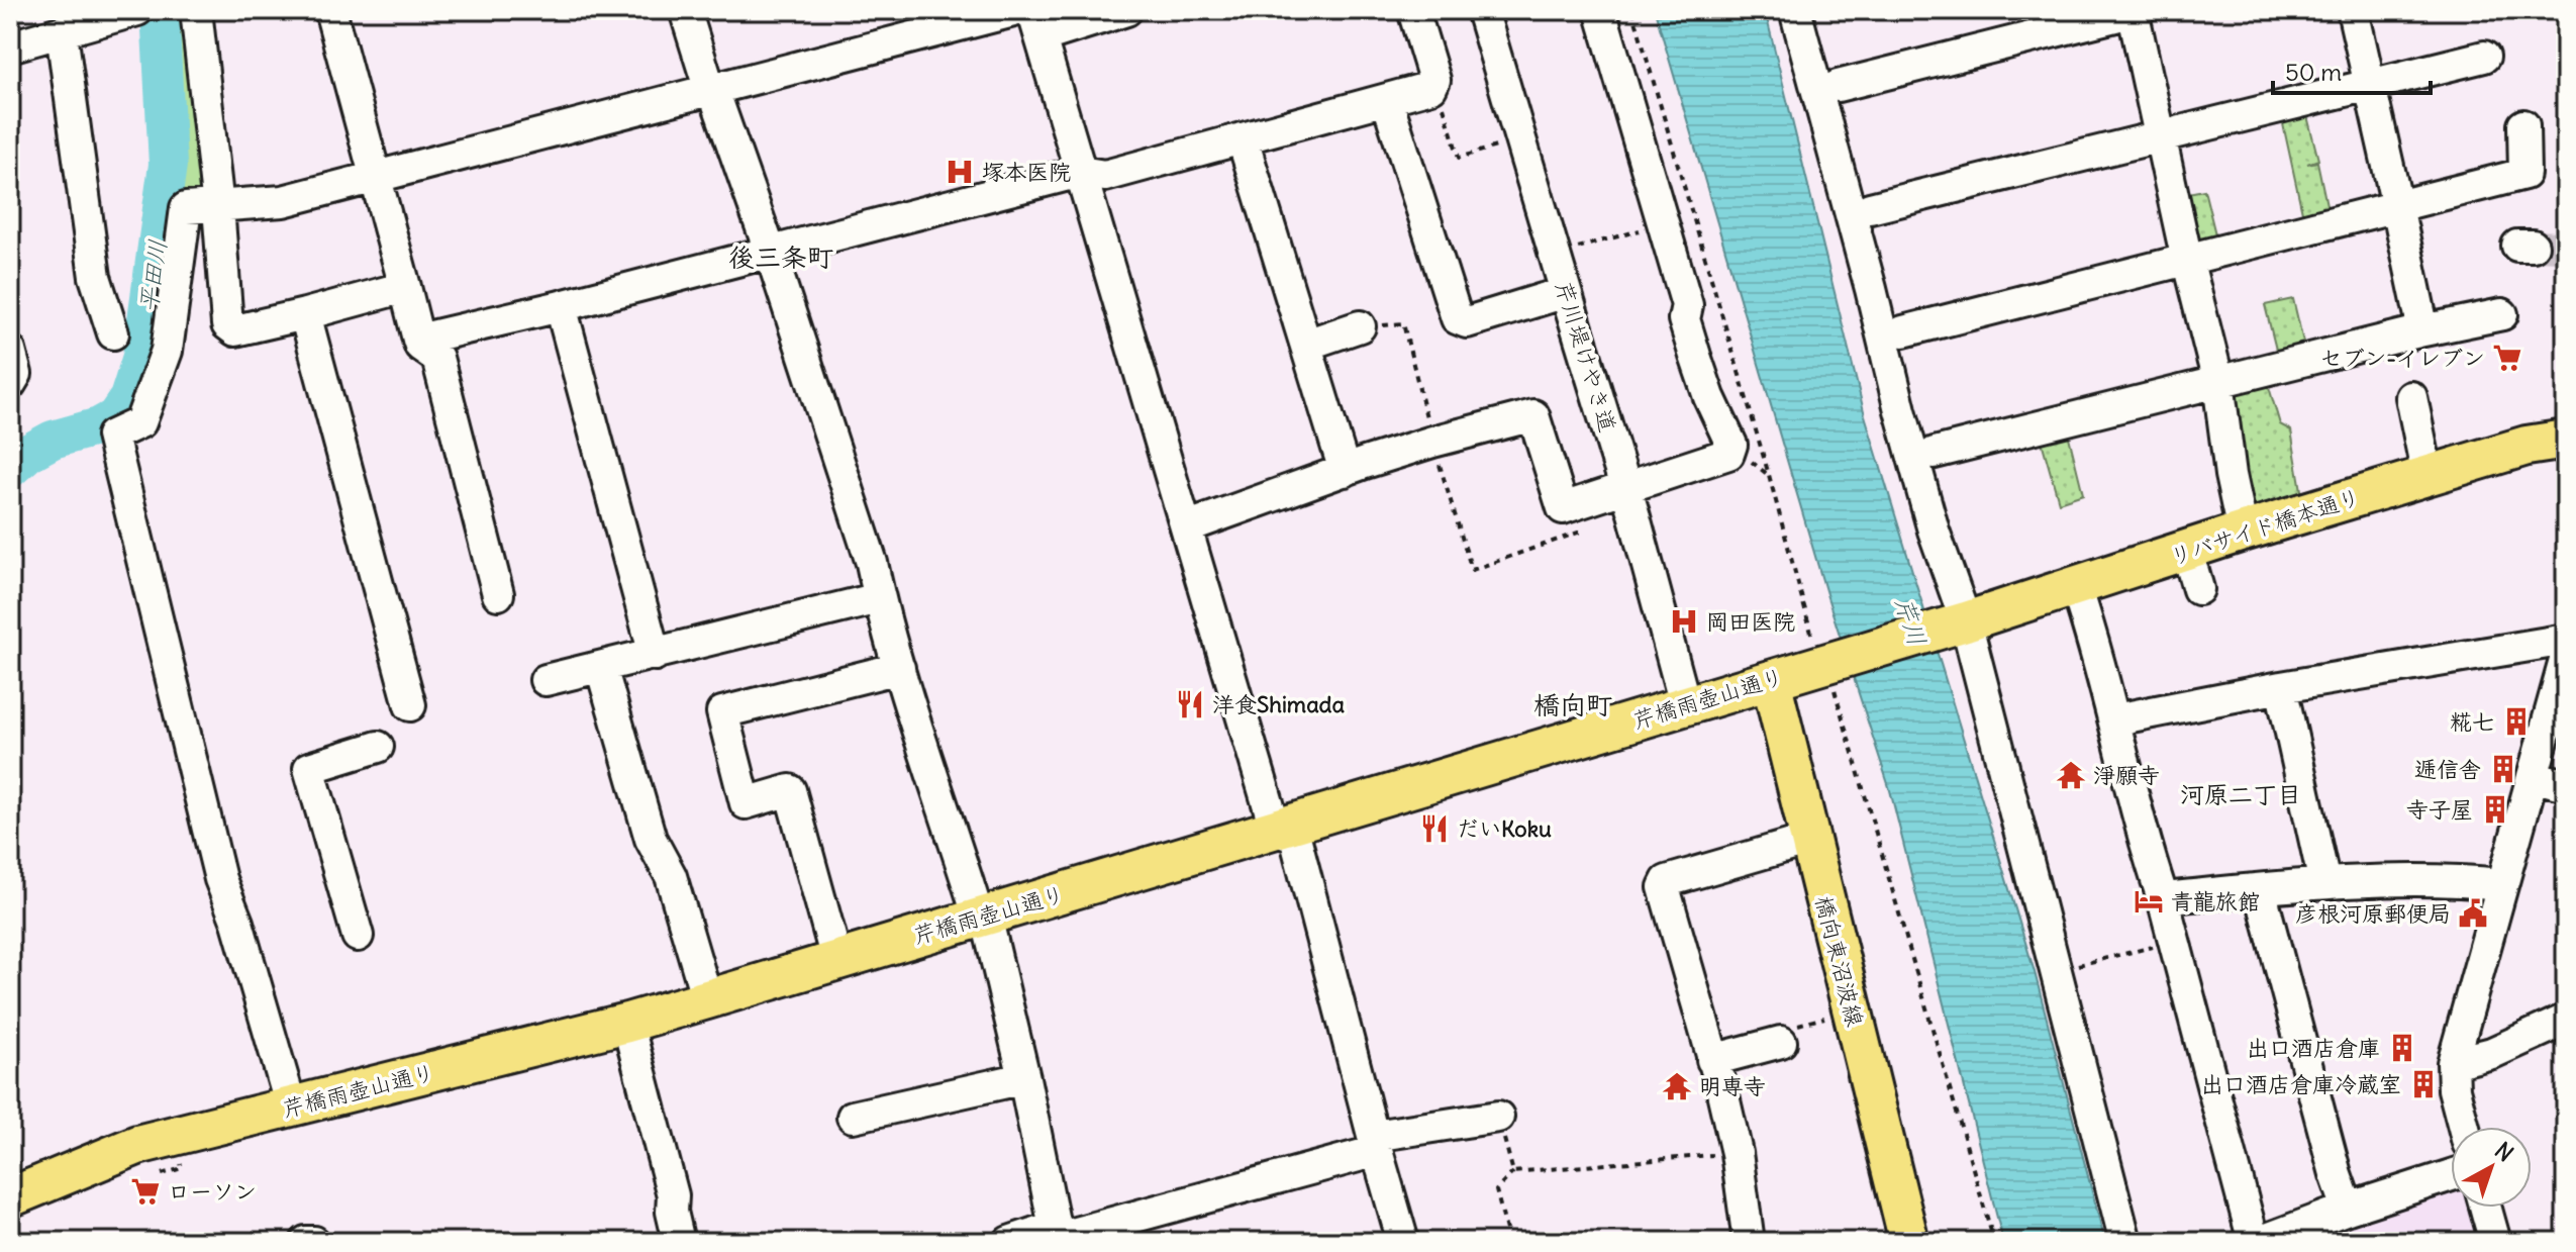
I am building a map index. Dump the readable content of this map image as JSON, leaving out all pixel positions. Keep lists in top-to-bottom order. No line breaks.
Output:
{"streets":{"main road":["リバサイド橋本通り","芹橋雨壺山通り","橋向東沼波線"],"street":["芹川堤けやき道"]},"crossings":[["芹川堤けやき道","芹橋雨壺山通り"],["リバサイド橋本通り","芹橋雨壺山通り"],["芹橋雨壺山通り","橋向東沼波線"]],"districts":["後三条町","橋向町","河原二丁目"],"water":["平田川","芹川"],"places":{"hospital":["塚本医院","岡田医院"],"supermarket":["セブン-イレブン","ローソン"],"restaurant":["洋食Shimada","だいKoku"],"building":["糀七","逓信舎","寺子屋","出口酒店倉庫","出口酒店倉庫冷蔵室"],"temple":["淨願寺","明専寺"],"hotel":["青龍旅館"],"public building":["彦根河原郵便局"]},"scale_bar":"50 m","north":"top right"}
